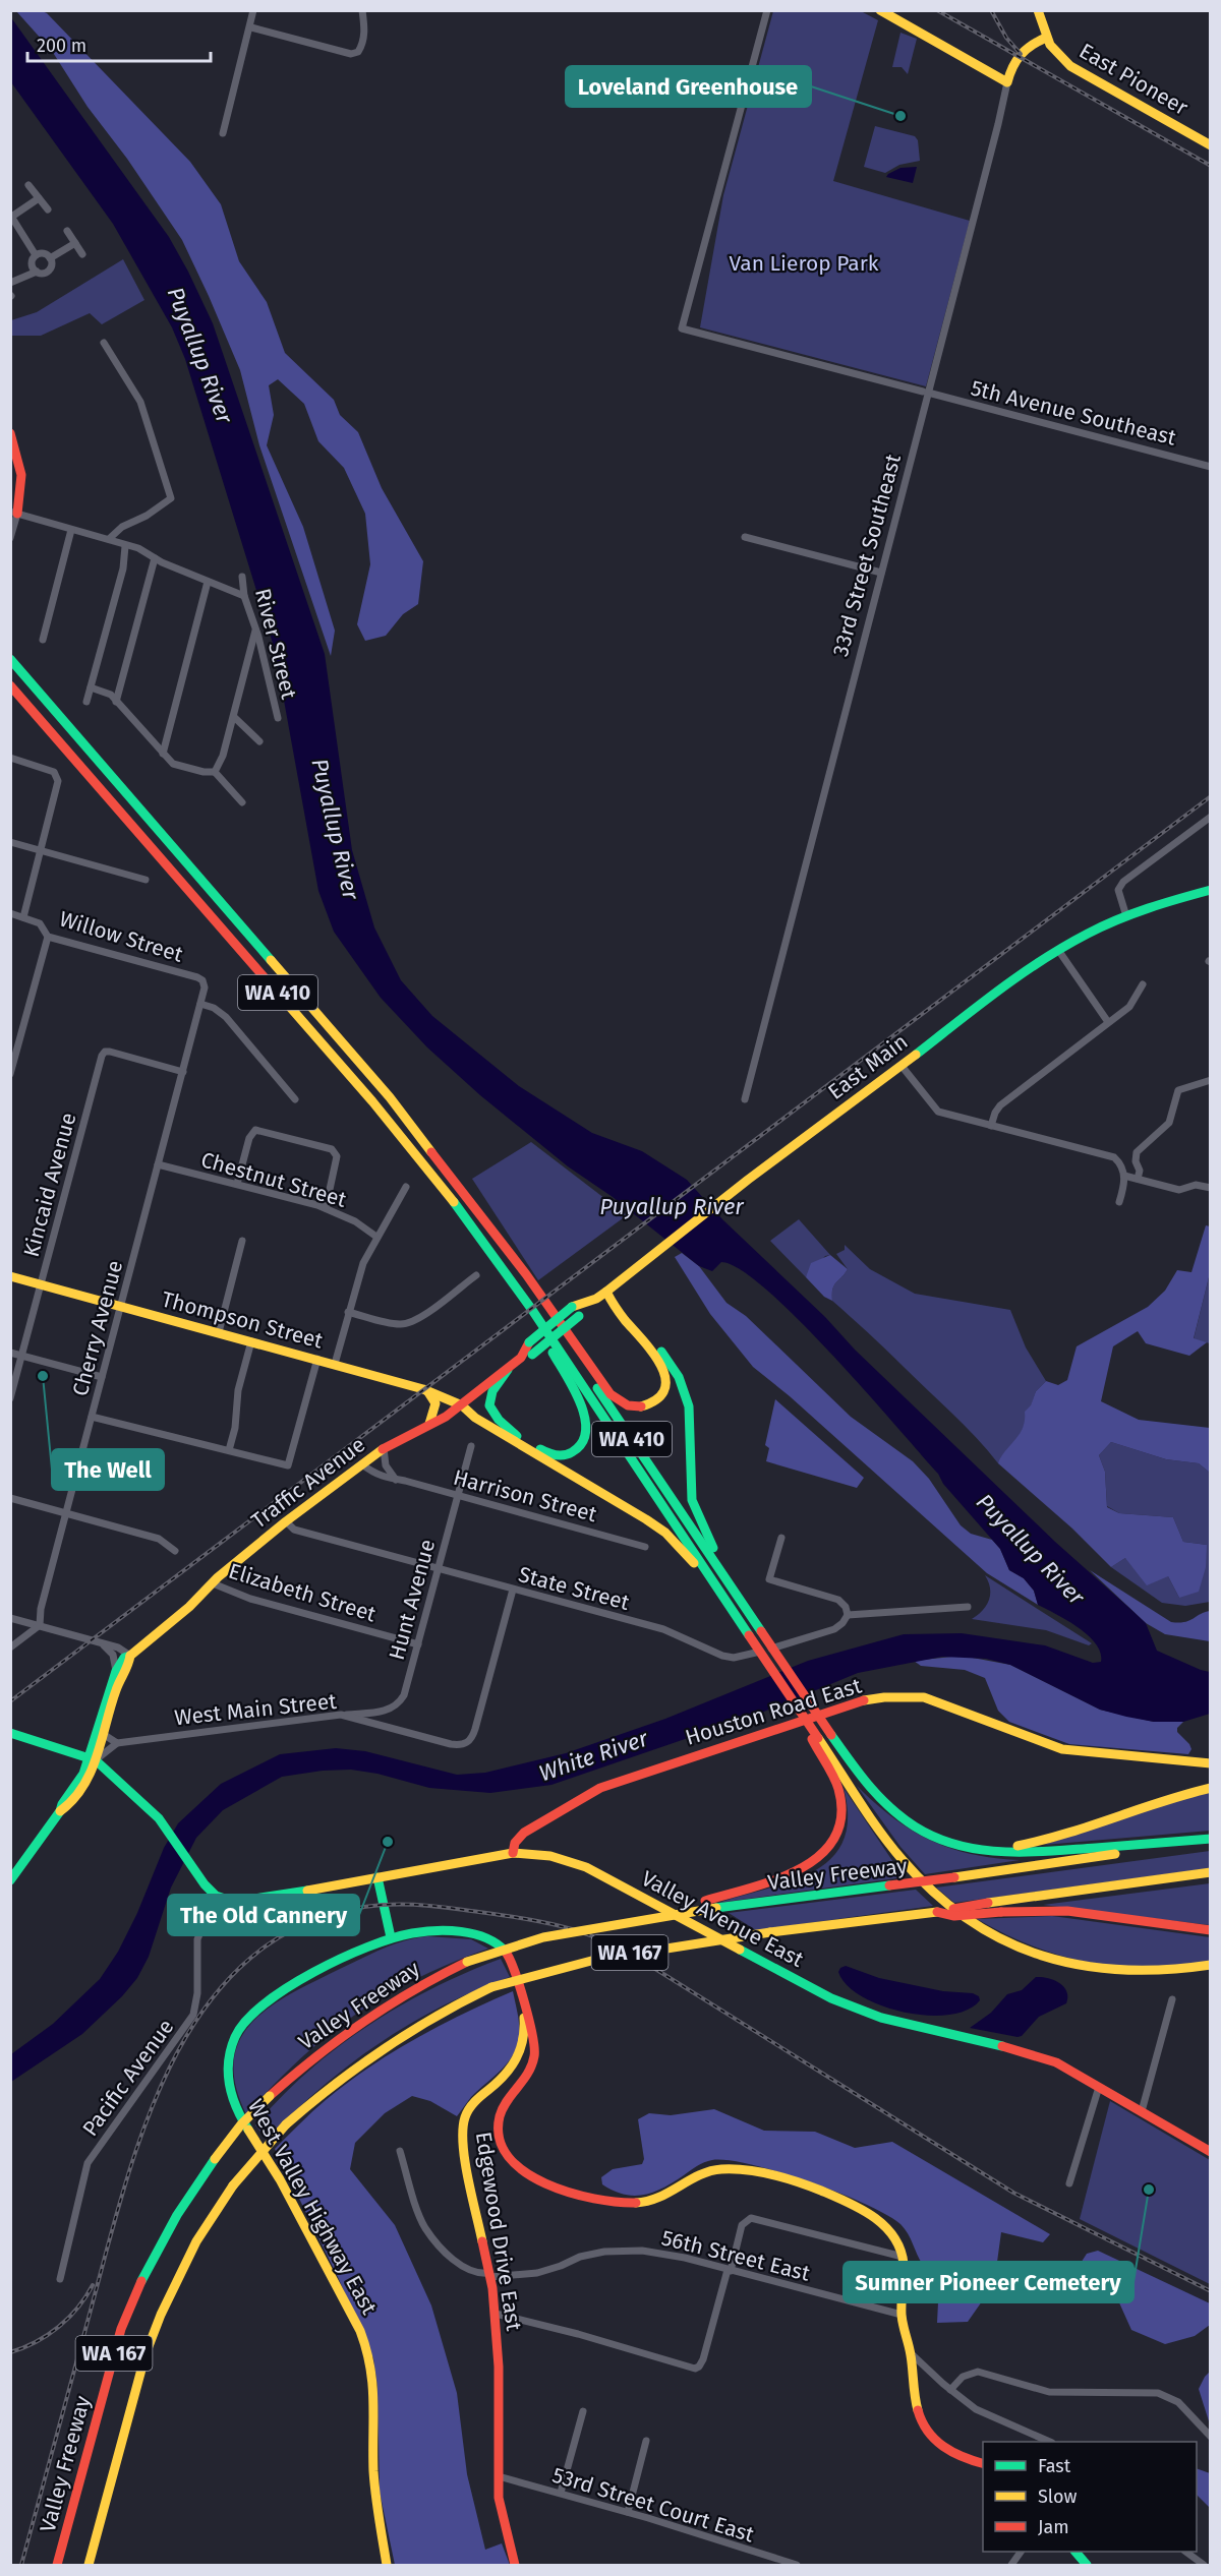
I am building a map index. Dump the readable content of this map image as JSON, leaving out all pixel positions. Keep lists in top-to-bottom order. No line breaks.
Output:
{"streets":{"main road":["East Pioneer","33rd Street Southeast","WA 410","East Main","Thompson Street","Traffic Avenue","Houston Road East","Valley Freeway","Valley Avenue East","WA 167","West Valley Highway East","Edgewood Drive East"],"street":["5th Avenue Southeast","River Street","Willow Street","Chestnut Street","Kincaid Avenue","Cherry Avenue","Harrison Street","State Street","Elizabeth Street","Hunt Avenue","West Main Street","Pacific Avenue","56th Street East","53rd Street Court East"]},"crossings":[["East Pioneer","33rd Street Southeast"],["5th Avenue Southeast","33rd Street Southeast"],["Willow Street","Cherry Avenue"],["East Main","Traffic Avenue"],["Chestnut Street","Cherry Avenue"],["Kincaid Avenue","Thompson Street"],["Kincaid Avenue","Cherry Avenue"],["Thompson Street","Cherry Avenue"],["Thompson Street","Traffic Avenue"],["Traffic Avenue","Harrison Street"],["Traffic Avenue","State Street"],["Traffic Avenue","Elizabeth Street"],["Harrison Street","Hunt Avenue"],["State Street","Hunt Avenue"],["State Street","West Main Street"],["Elizabeth Street","Hunt Avenue"],["Hunt Avenue","West Main Street"],["Houston Road East","Valley Avenue East"],["Valley Avenue East","Pacific Avenue"],["West Valley Highway East","Edgewood Drive East"],["Edgewood Drive East","56th Street East"],["Edgewood Drive East","53rd Street Court East"]],"water":["Puyallup River","White River"],"parks":["Van Lierop Park"],"places":["Loveland Greenhouse","The Well","The Old Cannery","Sumner Pioneer Cemetery"],"legend":["Fast","Slow","Jam"],"scale_bar":"200 m"}
